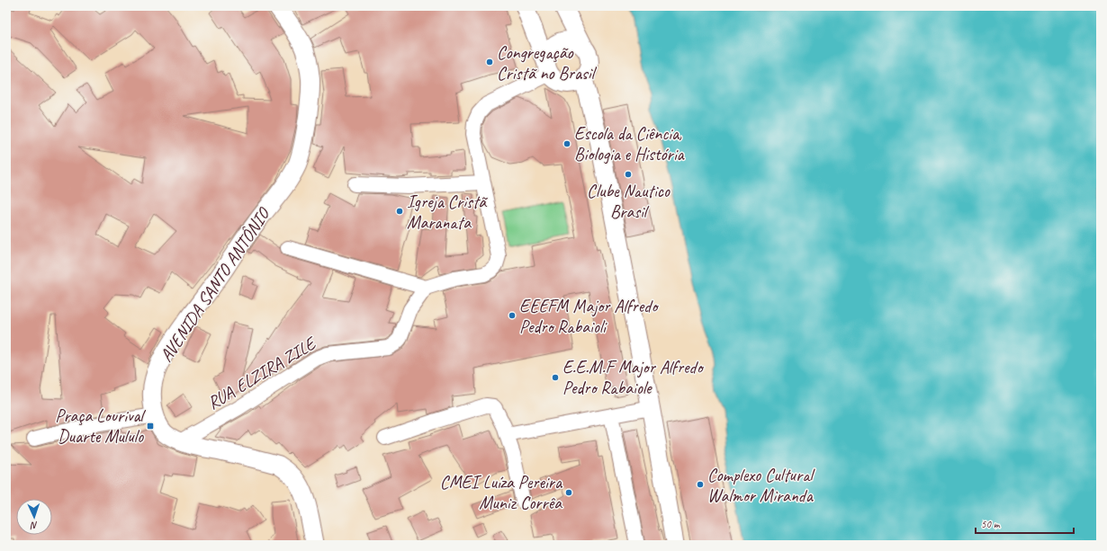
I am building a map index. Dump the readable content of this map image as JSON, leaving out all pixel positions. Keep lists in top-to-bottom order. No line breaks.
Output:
{"streets":{"street":["AVENIDA SANTO ANTÔNIO","RUA ELZIRA ZILE"]},"crossings":[["AVENIDA SANTO ANTÔNIO","RUA ELZIRA ZILE"]],"places":{"other":["Congregação Cristã no Brasil","Escola da Ciência, Biologia e História","Clube Nautico Brasil","Igreja Cristã Maranata","EEEFM Major Alfredo Pedro Rabaioli","E.E.M.F Major Alfredo Pedro Rabaiole","Complexo Cultural Walmor Miranda","CMEI Luíza Pereira Muniz Corrêa"],"transit":["Praça Lourival Duarte Mululo"]},"scale_bar":"50 m","north":"bottom"}
